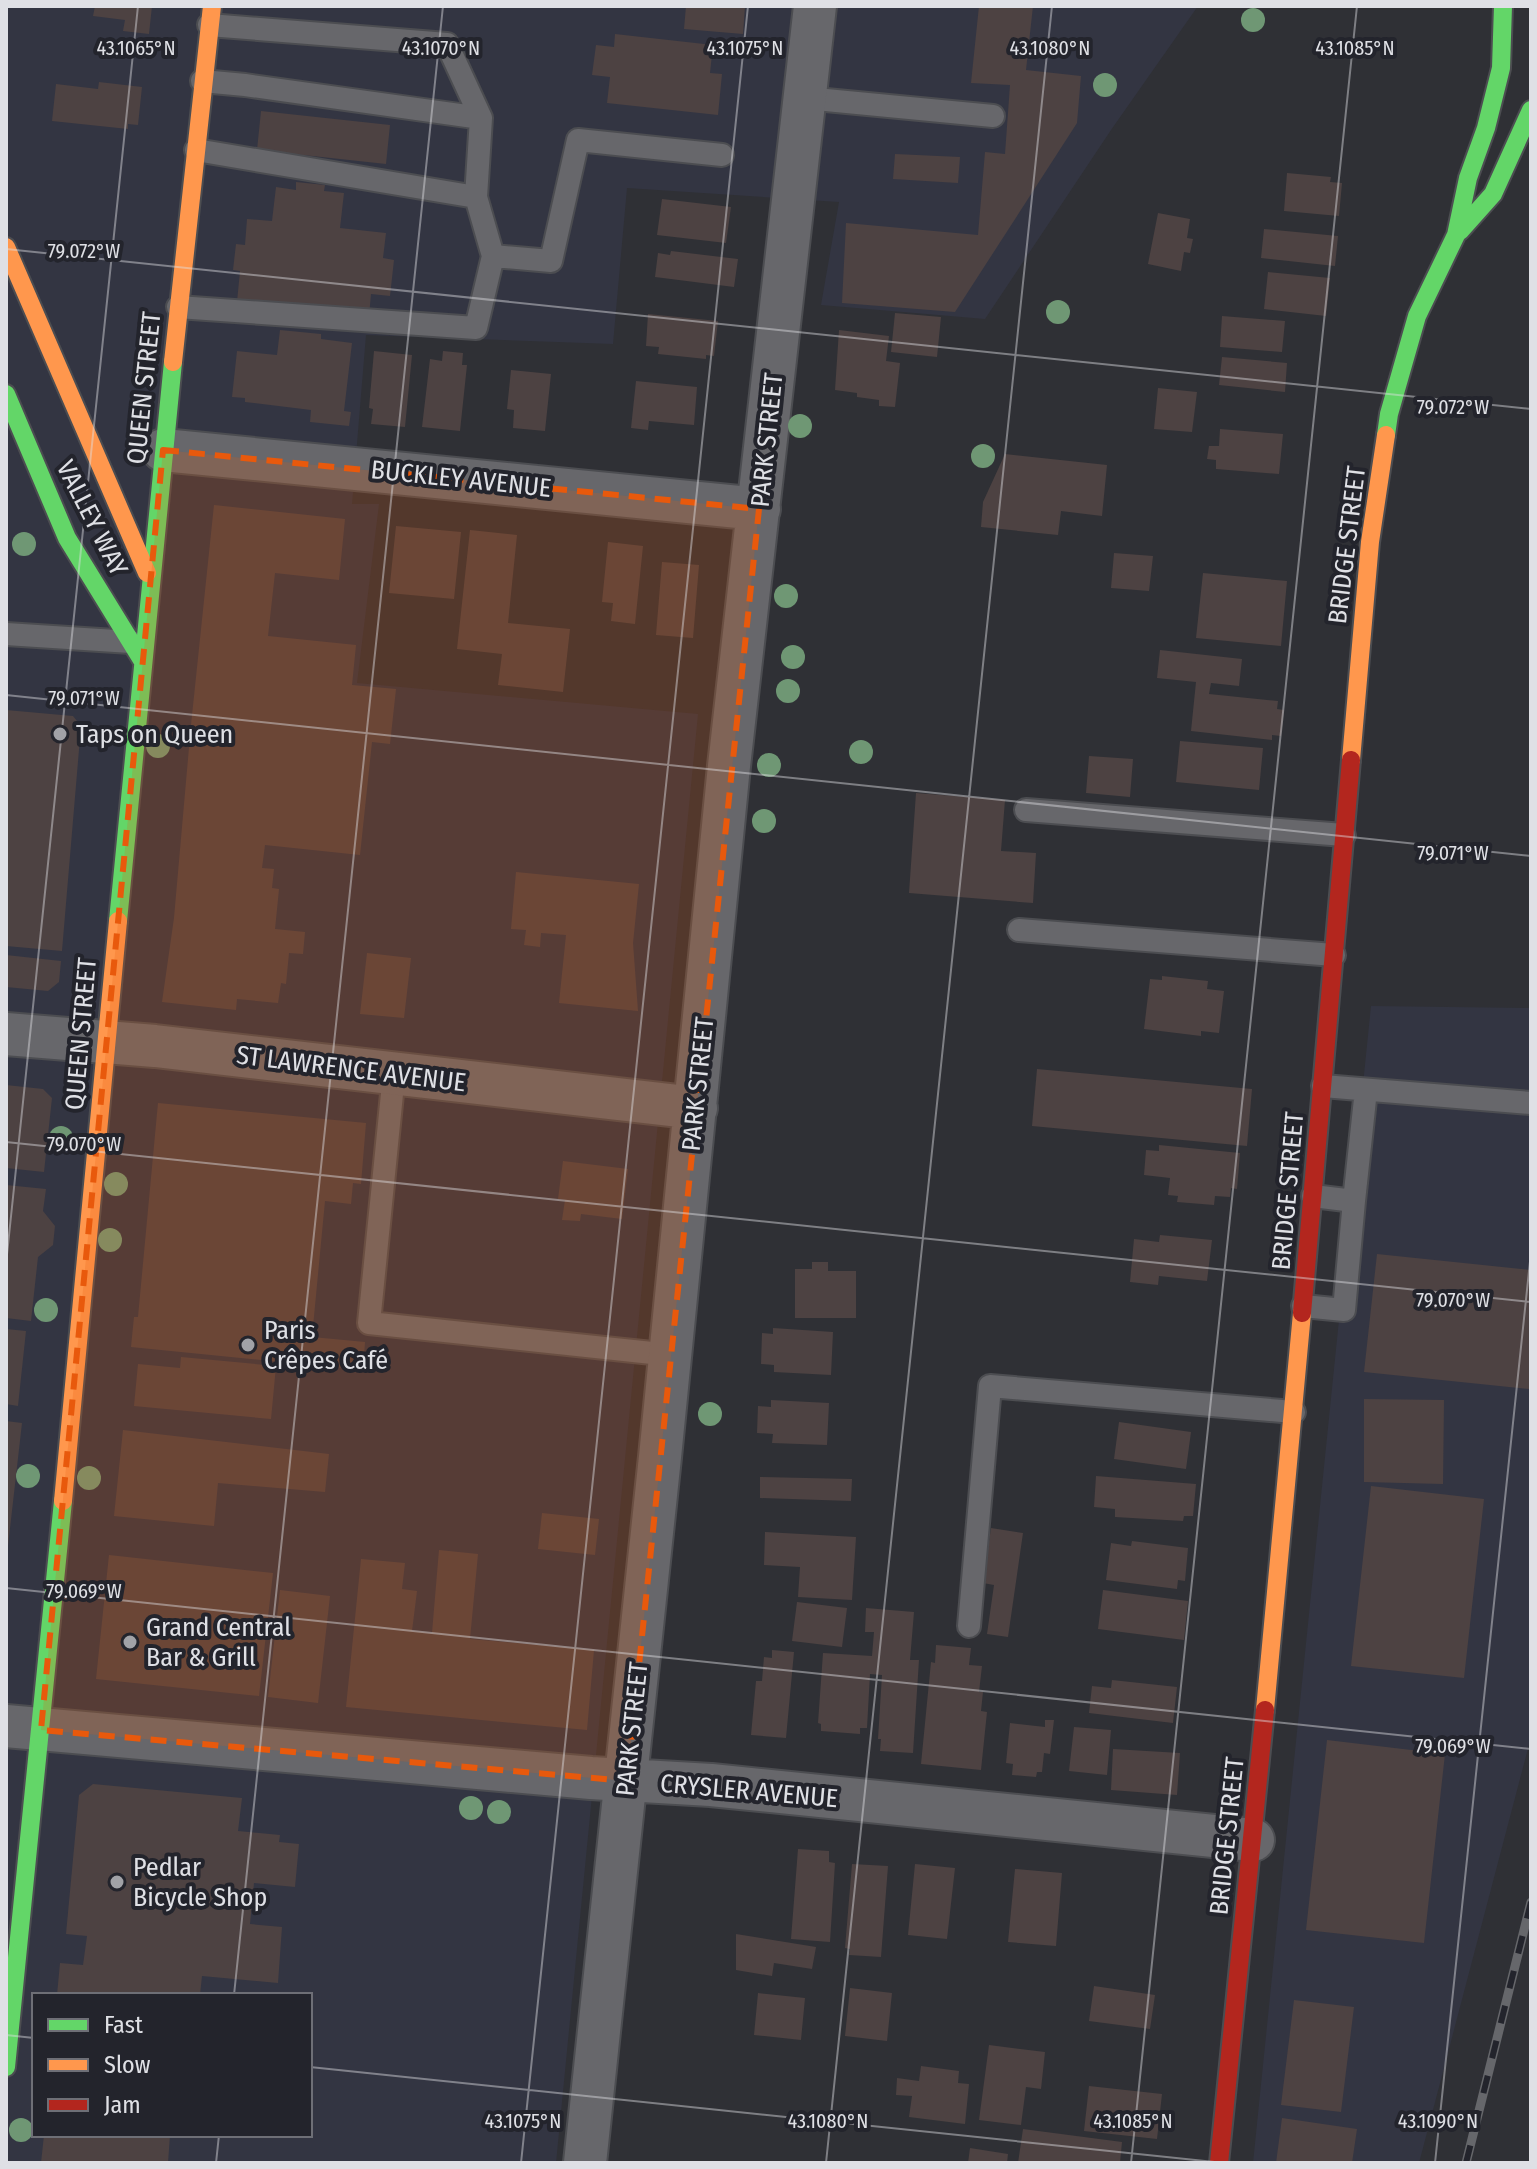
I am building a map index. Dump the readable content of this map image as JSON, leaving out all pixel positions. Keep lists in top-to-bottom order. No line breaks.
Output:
{"streets":{"street":["QUEEN STREET","PARK STREET","BUCKLEY AVENUE","VALLEY WAY","BRIDGE STREET","ST LAWRENCE AVENUE","CRYSLER AVENUE"]},"crossings":[["QUEEN STREET","BUCKLEY AVENUE"],["QUEEN STREET","VALLEY WAY"],["QUEEN STREET","ST LAWRENCE AVENUE"],["QUEEN STREET","CRYSLER AVENUE"],["PARK STREET","BUCKLEY AVENUE"],["PARK STREET","ST LAWRENCE AVENUE"],["PARK STREET","CRYSLER AVENUE"],["BRIDGE STREET","CRYSLER AVENUE"]],"places":["Taps on Queen","Paris Crêpes Café","Grand Central Bar & Grill","Pedlar Bicycle Shop"],"legend":["Fast","Slow","Jam"],"coordinates":["43.1065°N","43.1070°N","43.1075°N","43.1080°N","43.1085°N","79.072°W","79.071°W","79.070°W","79.069°W","43.1090°N"]}
